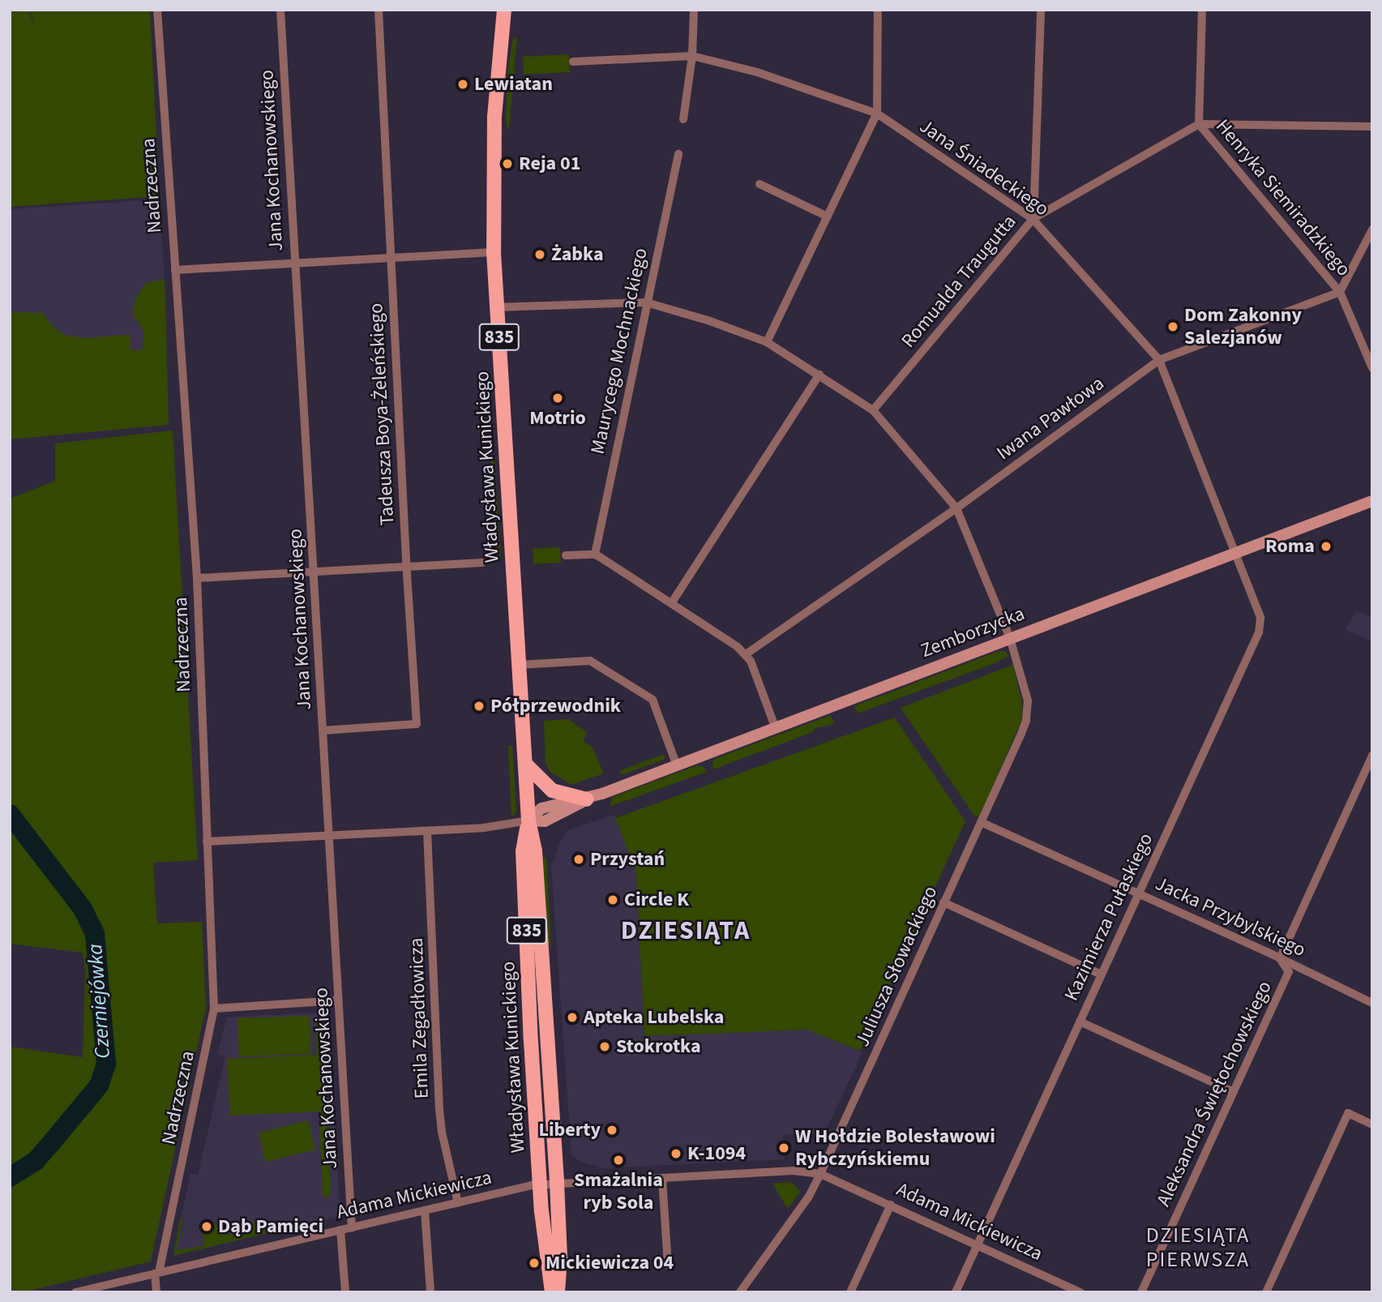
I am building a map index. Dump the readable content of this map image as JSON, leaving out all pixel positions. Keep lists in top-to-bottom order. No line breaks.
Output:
{"streets":{"main road":["835","Władysława Kunickiego"],"street":["Jana Kochanowskiego","Jana Śniadeckiego","Nadrzeczna","Henryka Siemiradzkiego","Romualda Traugutta","Maurycego Mochnackiego","Tadeusza Boya-Żeleńskiego","Iwana Pawłowa","Zemborzycka","Kazimierza Pułaskiego","Jacka Przybylskiego","Juliusza Słowackiego","Emila Zegadłowicza","Aleksandra Świętochowskiego","Adama Mickiewicza"]},"crossings":[["Jana Kochanowskiego","Tadeusza Boya-Żeleńskiego"],["Jana Kochanowskiego","Adama Mickiewicza"],["Jana Śniadeckiego","Romualda Traugutta"],["Jana Śniadeckiego","Iwana Pawłowa"],["Jana Śniadeckiego","Zemborzycka"],["Jana Śniadeckiego","Kazimierza Pułaskiego"],["Nadrzeczna","Adama Mickiewicza"],["Henryka Siemiradzkiego","Romualda Traugutta"],["Henryka Siemiradzkiego","Iwana Pawłowa"],["Romualda Traugutta","Juliusza Słowackiego"],["Maurycego Mochnackiego","Juliusza Słowackiego"],["Iwana Pawłowa","Juliusza Słowackiego"],["Władysława Kunickiego","Zemborzycka"],["Władysława Kunickiego","Juliusza Słowackiego"],["Władysława Kunickiego","Adama Mickiewicza"],["Zemborzycka","Kazimierza Pułaskiego"],["Zemborzycka","Juliusza Słowackiego"],["Kazimierza Pułaskiego","Jacka Przybylskiego"],["Kazimierza Pułaskiego","Adama Mickiewicza"],["Jacka Przybylskiego","Juliusza Słowackiego"],["Jacka Przybylskiego","Aleksandra Świętochowskiego"],["Juliusza Słowackiego","Adama Mickiewicza"],["Emila Zegadłowicza","Adama Mickiewicza"]],"districts":["DZIESIĄTA","DZIESIĄTA PIERWSZA"],"water":["Czerniejówka"],"places":["Lewiatan","Reja 01","Żabka","Dom Zakonny Salezjanów","Motrio","Roma","Półprzewodnik","Przystań","Circle K","Apteka Lubelska","Stokrotka","Liberty","W Hołdzie Bolesławowi Rybczyńskiemu","K-1094","Smażalnia ryb Sola","Dąb Pamięci","Mickiewicza 04"]}
